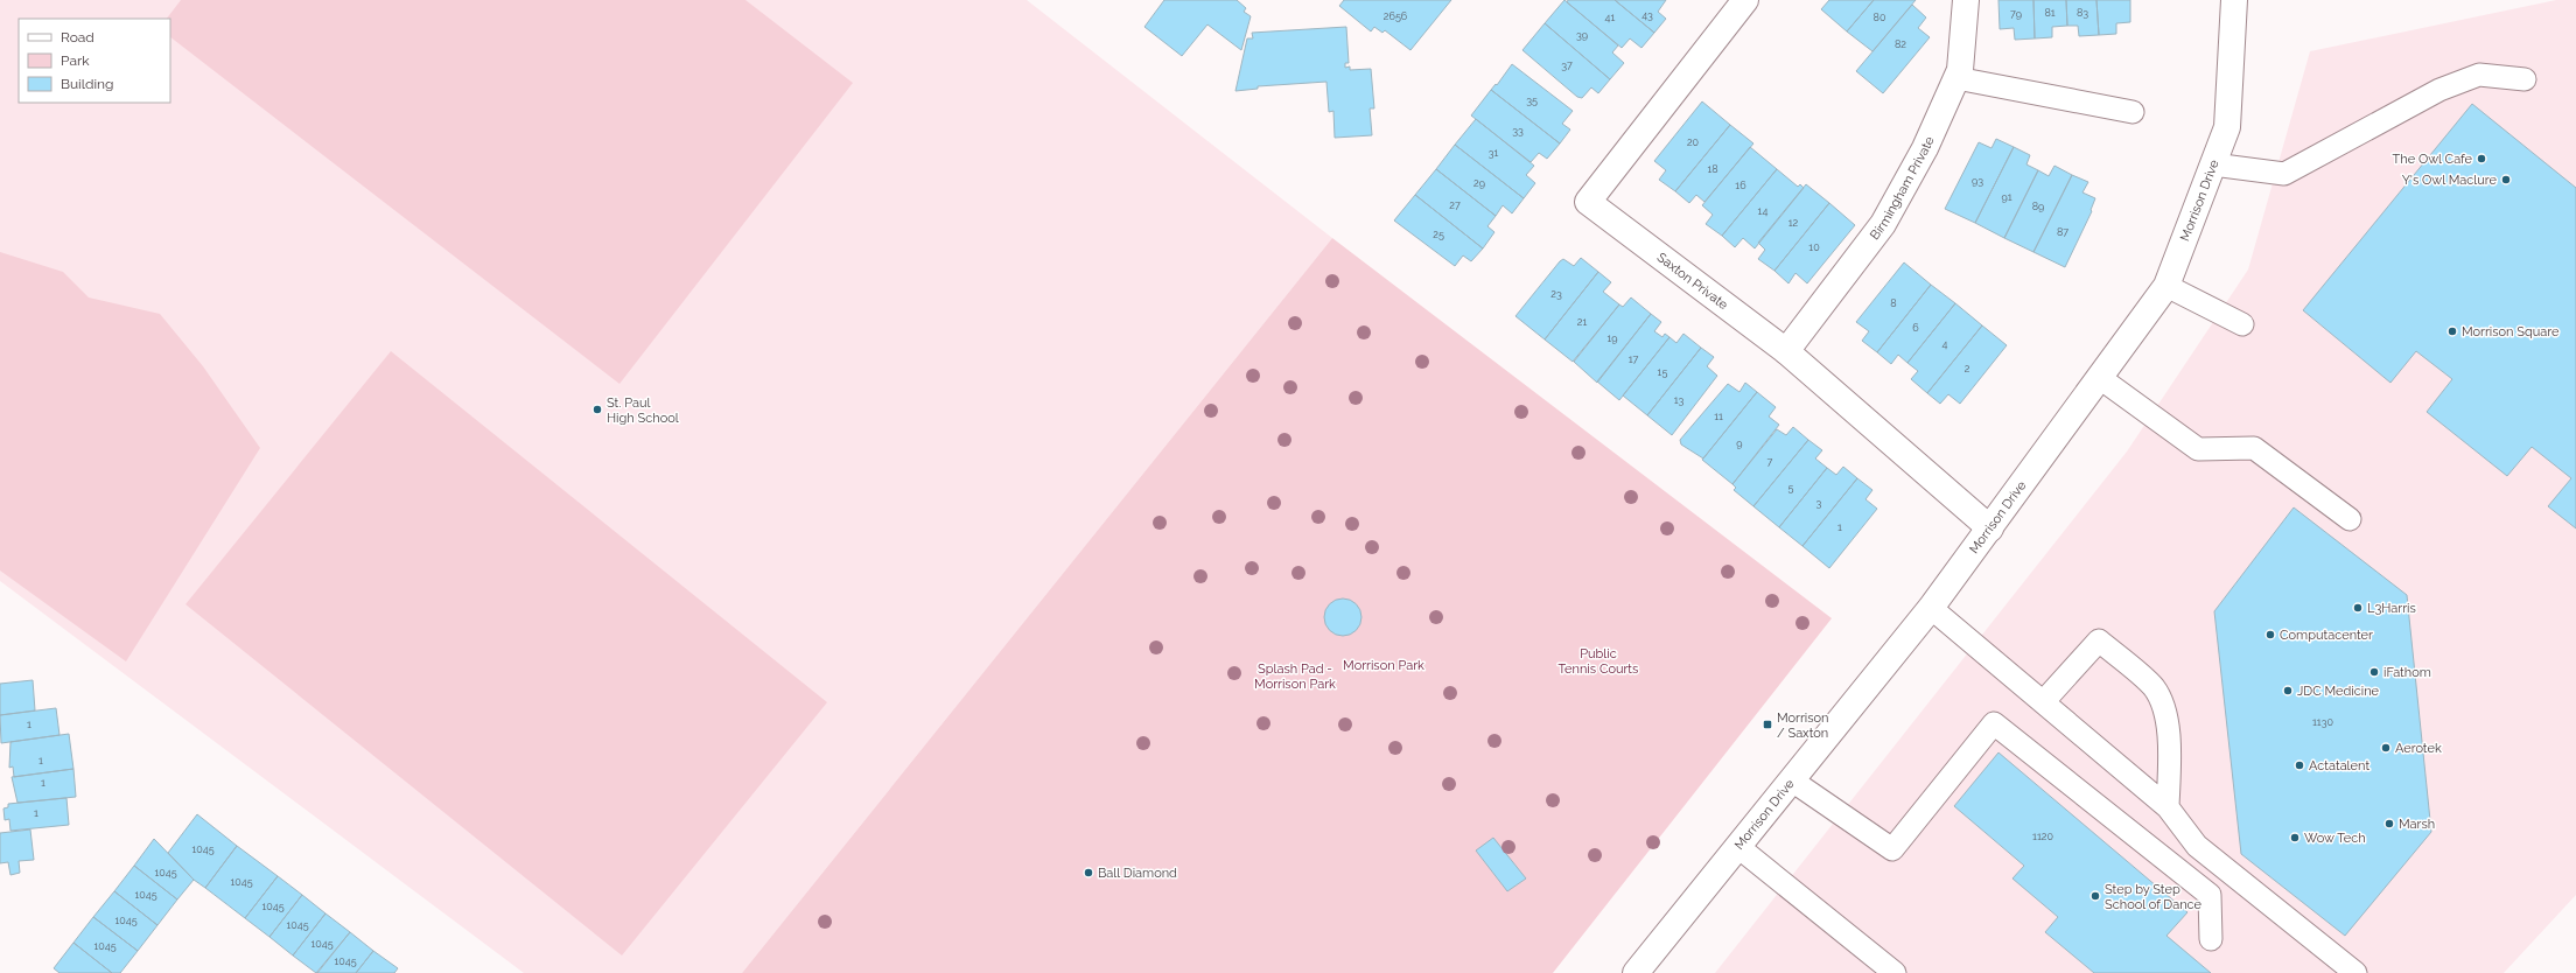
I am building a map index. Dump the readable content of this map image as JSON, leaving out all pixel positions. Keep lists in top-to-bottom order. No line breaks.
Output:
{"streets":{"street":["Birmingham Private","Morrison Drive","Saxton Private"]},"crossings":[["Birmingham Private","Saxton Private"],["Morrison Drive","Saxton Private"]],"parks":["Public Tennis Courts","Morrison Park","Splash Pad - Morrison Park"],"places":{"other":["The Owl Cafe","Y's Owl Maclure","Morrison Square","St. Paul High School","L3Harris","Computacenter","iFathom","JDC Medicine","Aerotek","Actatalent","Marsh","Wow Tech","Ball Diamond","Step by Step School of Dance"],"transit":["Morrison / Saxton"]},"house_numbers":["81","83","79","43","2656","41","80","39","82","37","35","33","20","31","18","93","29","16","91","27","89","14","12","87","25","10","23","8","21","6","19","4","17","2","15","13","11","9","7","5","3","1","1130","1","1","1","1","1120","1045","1045","1045","1045","1045","1045","1045","1045","1045","1045"],"legend":["Road","Park","Building"]}
